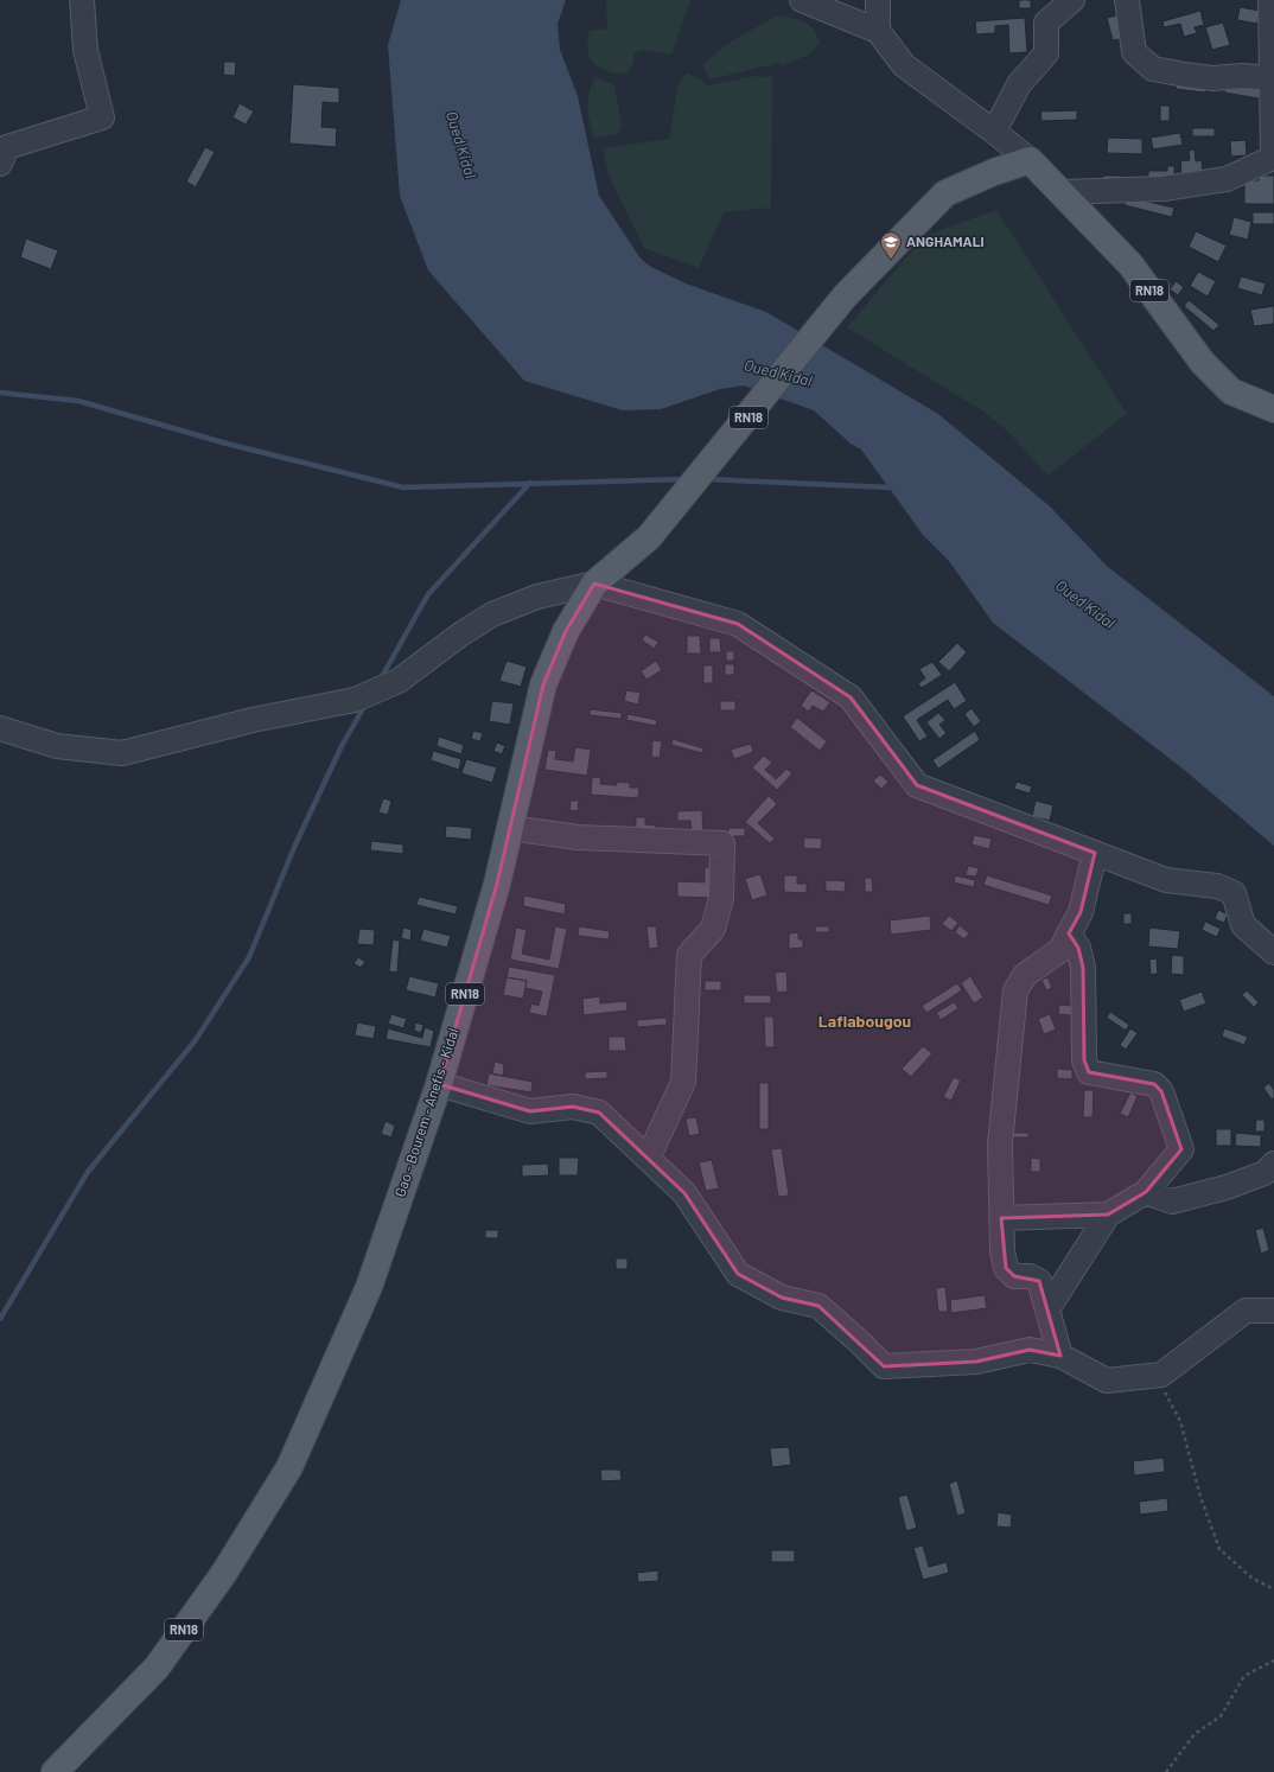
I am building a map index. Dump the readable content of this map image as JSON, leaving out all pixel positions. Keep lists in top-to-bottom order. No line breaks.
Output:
{"streets":{"main road":["RN18","Gao - Bourem - Anefis - Kidal"]},"crossings":[["RN18","Gao - Bourem - Anefis - Kidal"]],"districts":["Lafiabougou"],"water":["Oued Kidal"],"places":{"school or university":["ANGHAMALI"]}}
